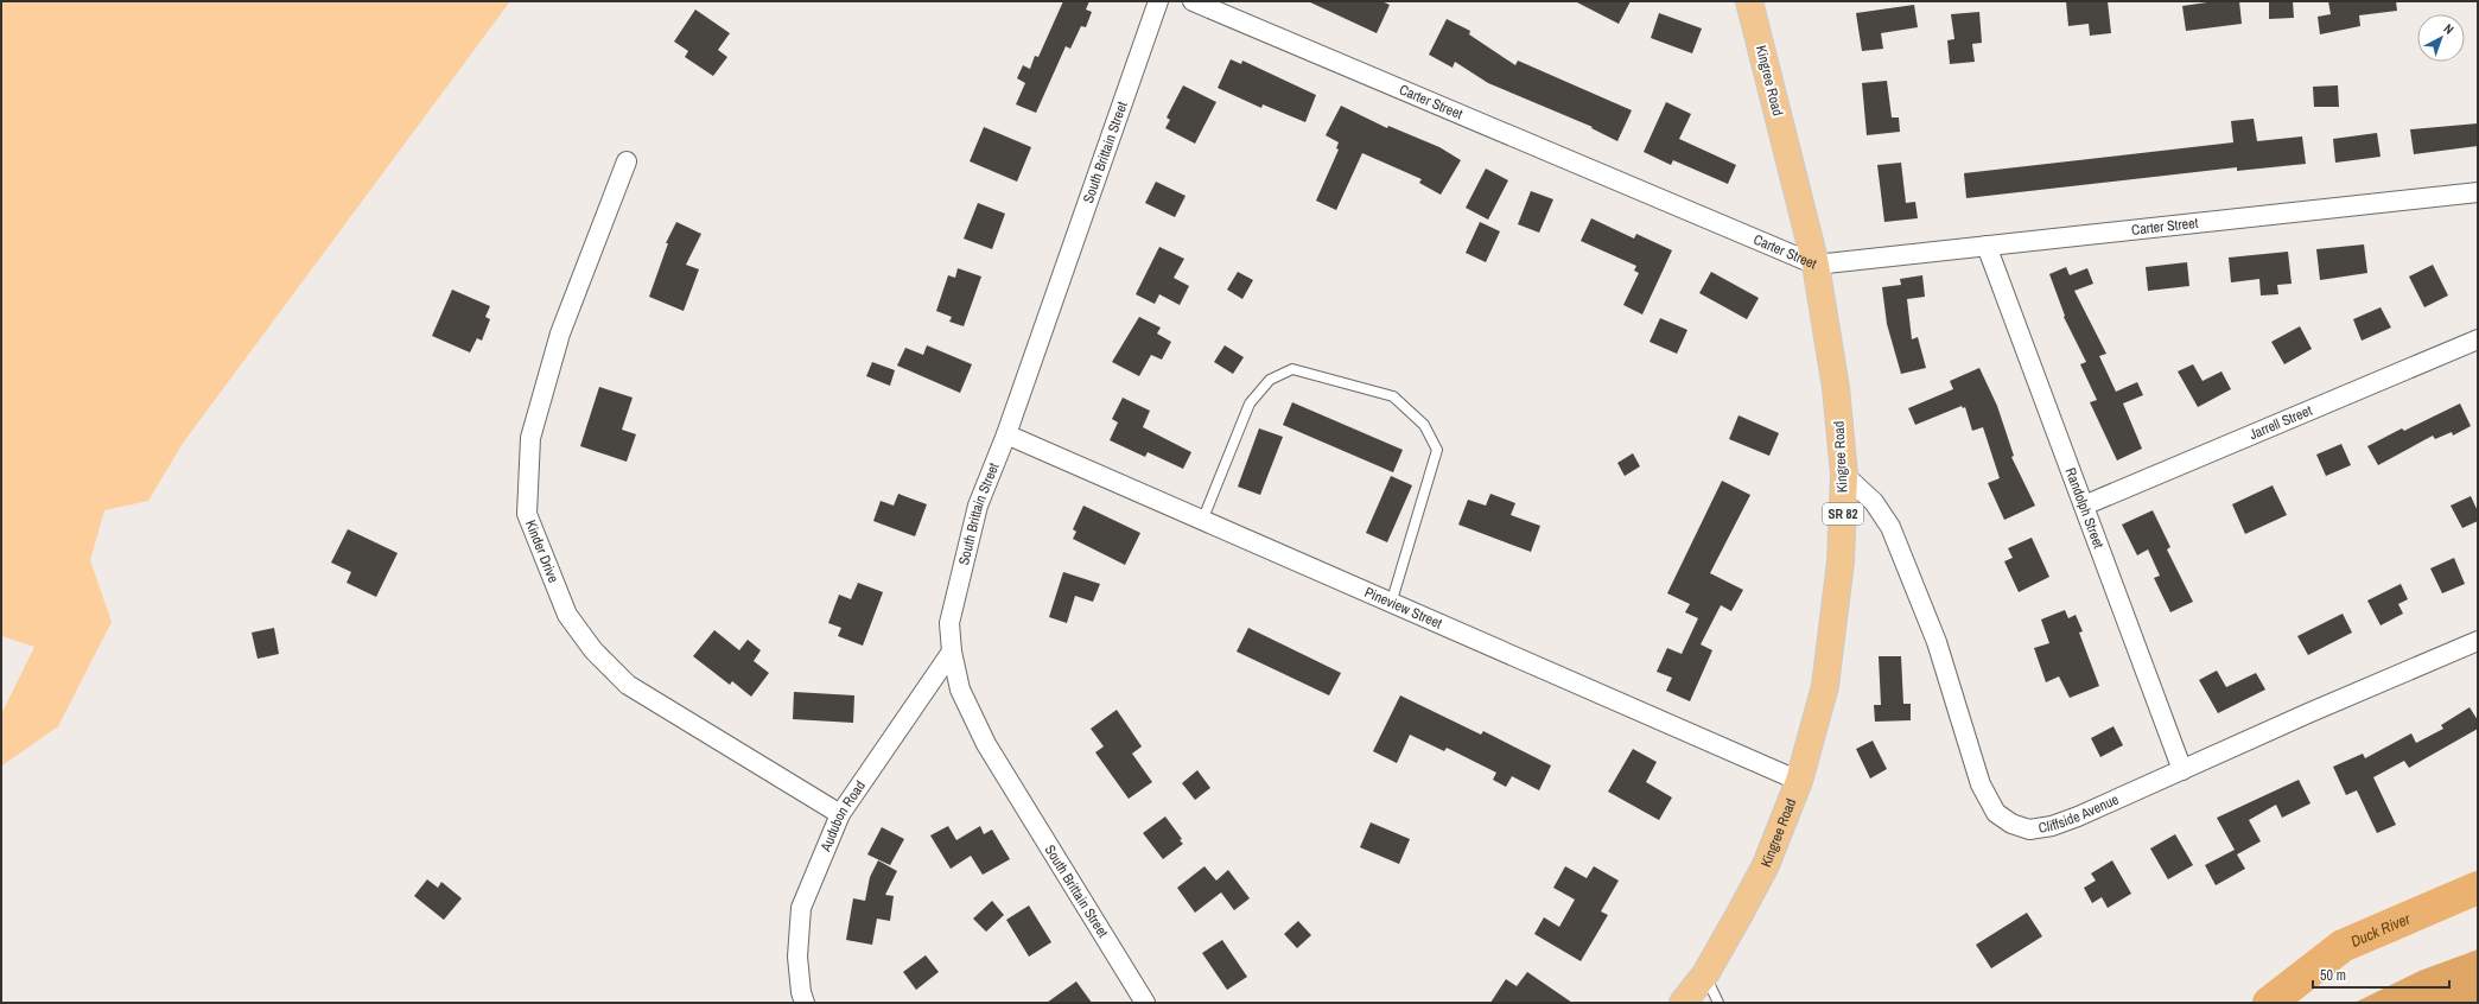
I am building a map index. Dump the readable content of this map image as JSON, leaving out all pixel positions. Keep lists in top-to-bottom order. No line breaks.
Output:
{"streets":{"main road":["Kingree Road","SR 82"],"street":["Carter Street","South Brittain Street","Jarrell Street","Randolph Street","Kinder Drive","Pineview Street","Cliffside Avenue","Audubon Road"]},"crossings":[["Kingree Road","Carter Street"],["Kingree Road","Pineview Street"],["Kingree Road","Cliffside Avenue"],["Carter Street","Randolph Street"],["South Brittain Street","Pineview Street"],["South Brittain Street","Audubon Road"],["Jarrell Street","Randolph Street"],["Randolph Street","Cliffside Avenue"],["Kinder Drive","Audubon Road"]],"water":["Duck River"],"scale_bar":"50 m","north":"top right"}
